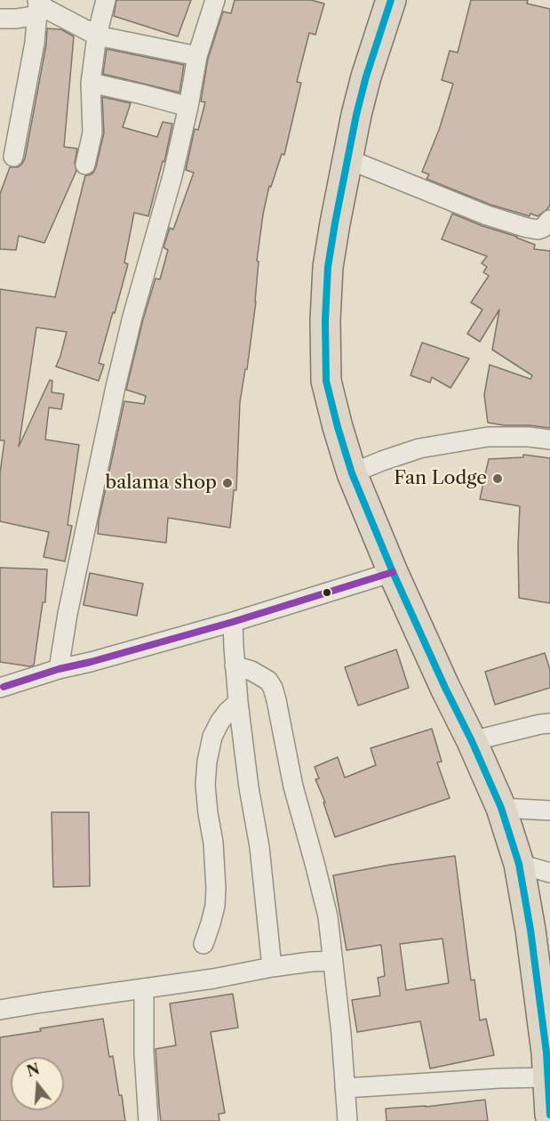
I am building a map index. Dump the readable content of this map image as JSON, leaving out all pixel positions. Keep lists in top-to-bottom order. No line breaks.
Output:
{"places":["Fan Lodge","balama shop"],"north":"top"}
